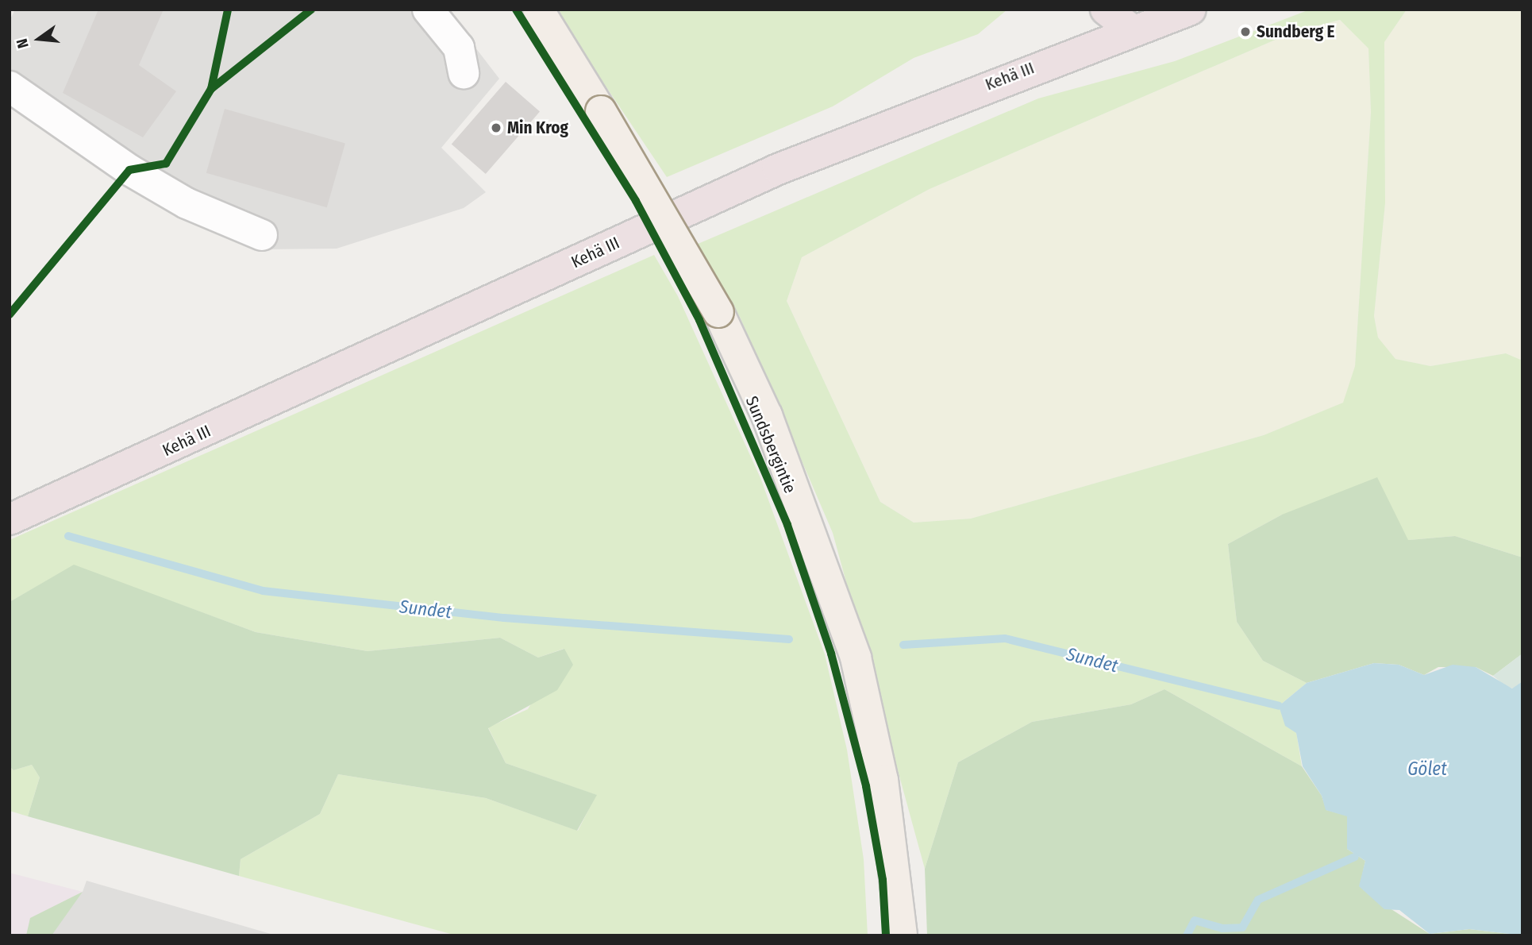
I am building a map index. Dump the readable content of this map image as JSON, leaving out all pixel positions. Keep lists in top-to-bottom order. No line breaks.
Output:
{"streets":{"highway":["Kehä III"],"main road":["Sundsbergintie"]},"water":["Sundet","Gölet"],"places":["Sundberg E","Min Krog"],"north":"left"}
